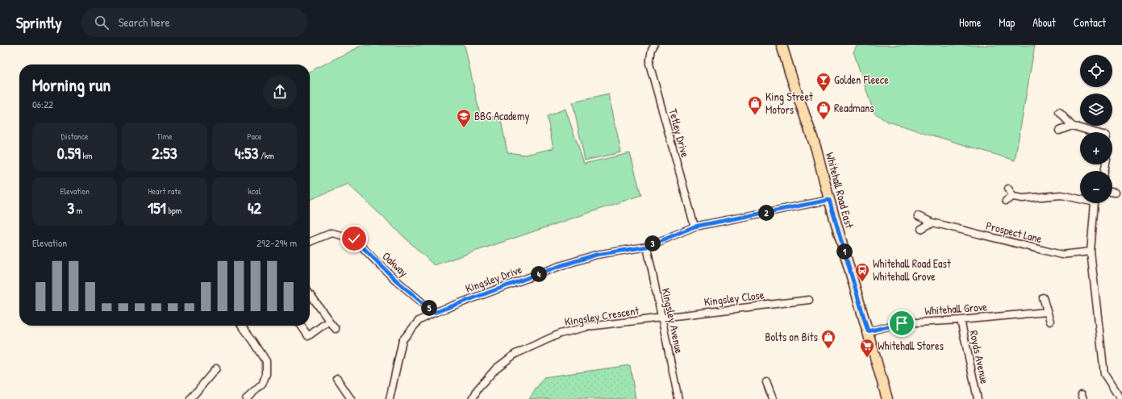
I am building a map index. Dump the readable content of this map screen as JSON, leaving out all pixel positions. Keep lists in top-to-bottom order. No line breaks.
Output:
{"streets":{"main road":["Whitehall Road East"],"street":["Tetley Drive","Prospect Lane","Oakway","Kingsley Drive","Kingsley Close","Whitehall Grove","Kingsley Crescent","Kingsley Avenue","Royds Avenue"]},"crossings":[["Tetley Drive","Kingsley Drive"],["Whitehall Road East","Kingsley Drive"],["Whitehall Road East","Whitehall Grove"],["Oakway","Kingsley Drive"],["Kingsley Drive","Kingsley Avenue"],["Kingsley Close","Kingsley Crescent"],["Kingsley Close","Kingsley Avenue"],["Whitehall Grove","Royds Avenue"],["Kingsley Crescent","Kingsley Avenue"]],"places":{"bar":["Golden Fleece"],"shop":["King Street Motors","Readmans","Bolts on Bits"],"school or university":["BBG Academy"],"bus stop":["Whitehall Road East Whitehall Grove"],"supermarket":["Whitehall Stores"]},"page":{"header":"Sprintly","search":"Search here","nav":["Home","Map","About","Contact"],"map_buttons":["+","−"],"heading":["Morning run","06:22"],"stats":[["Distance","0.59 km"],["Time","2:53"],["Pace","4:53 /km"],["Elevation","3 m"],["Heart rate","151 bpm"],["kcal","42"]],"pins":["2","3","1","4","5"],"chart":["Elevation","292–294 m"]}}
